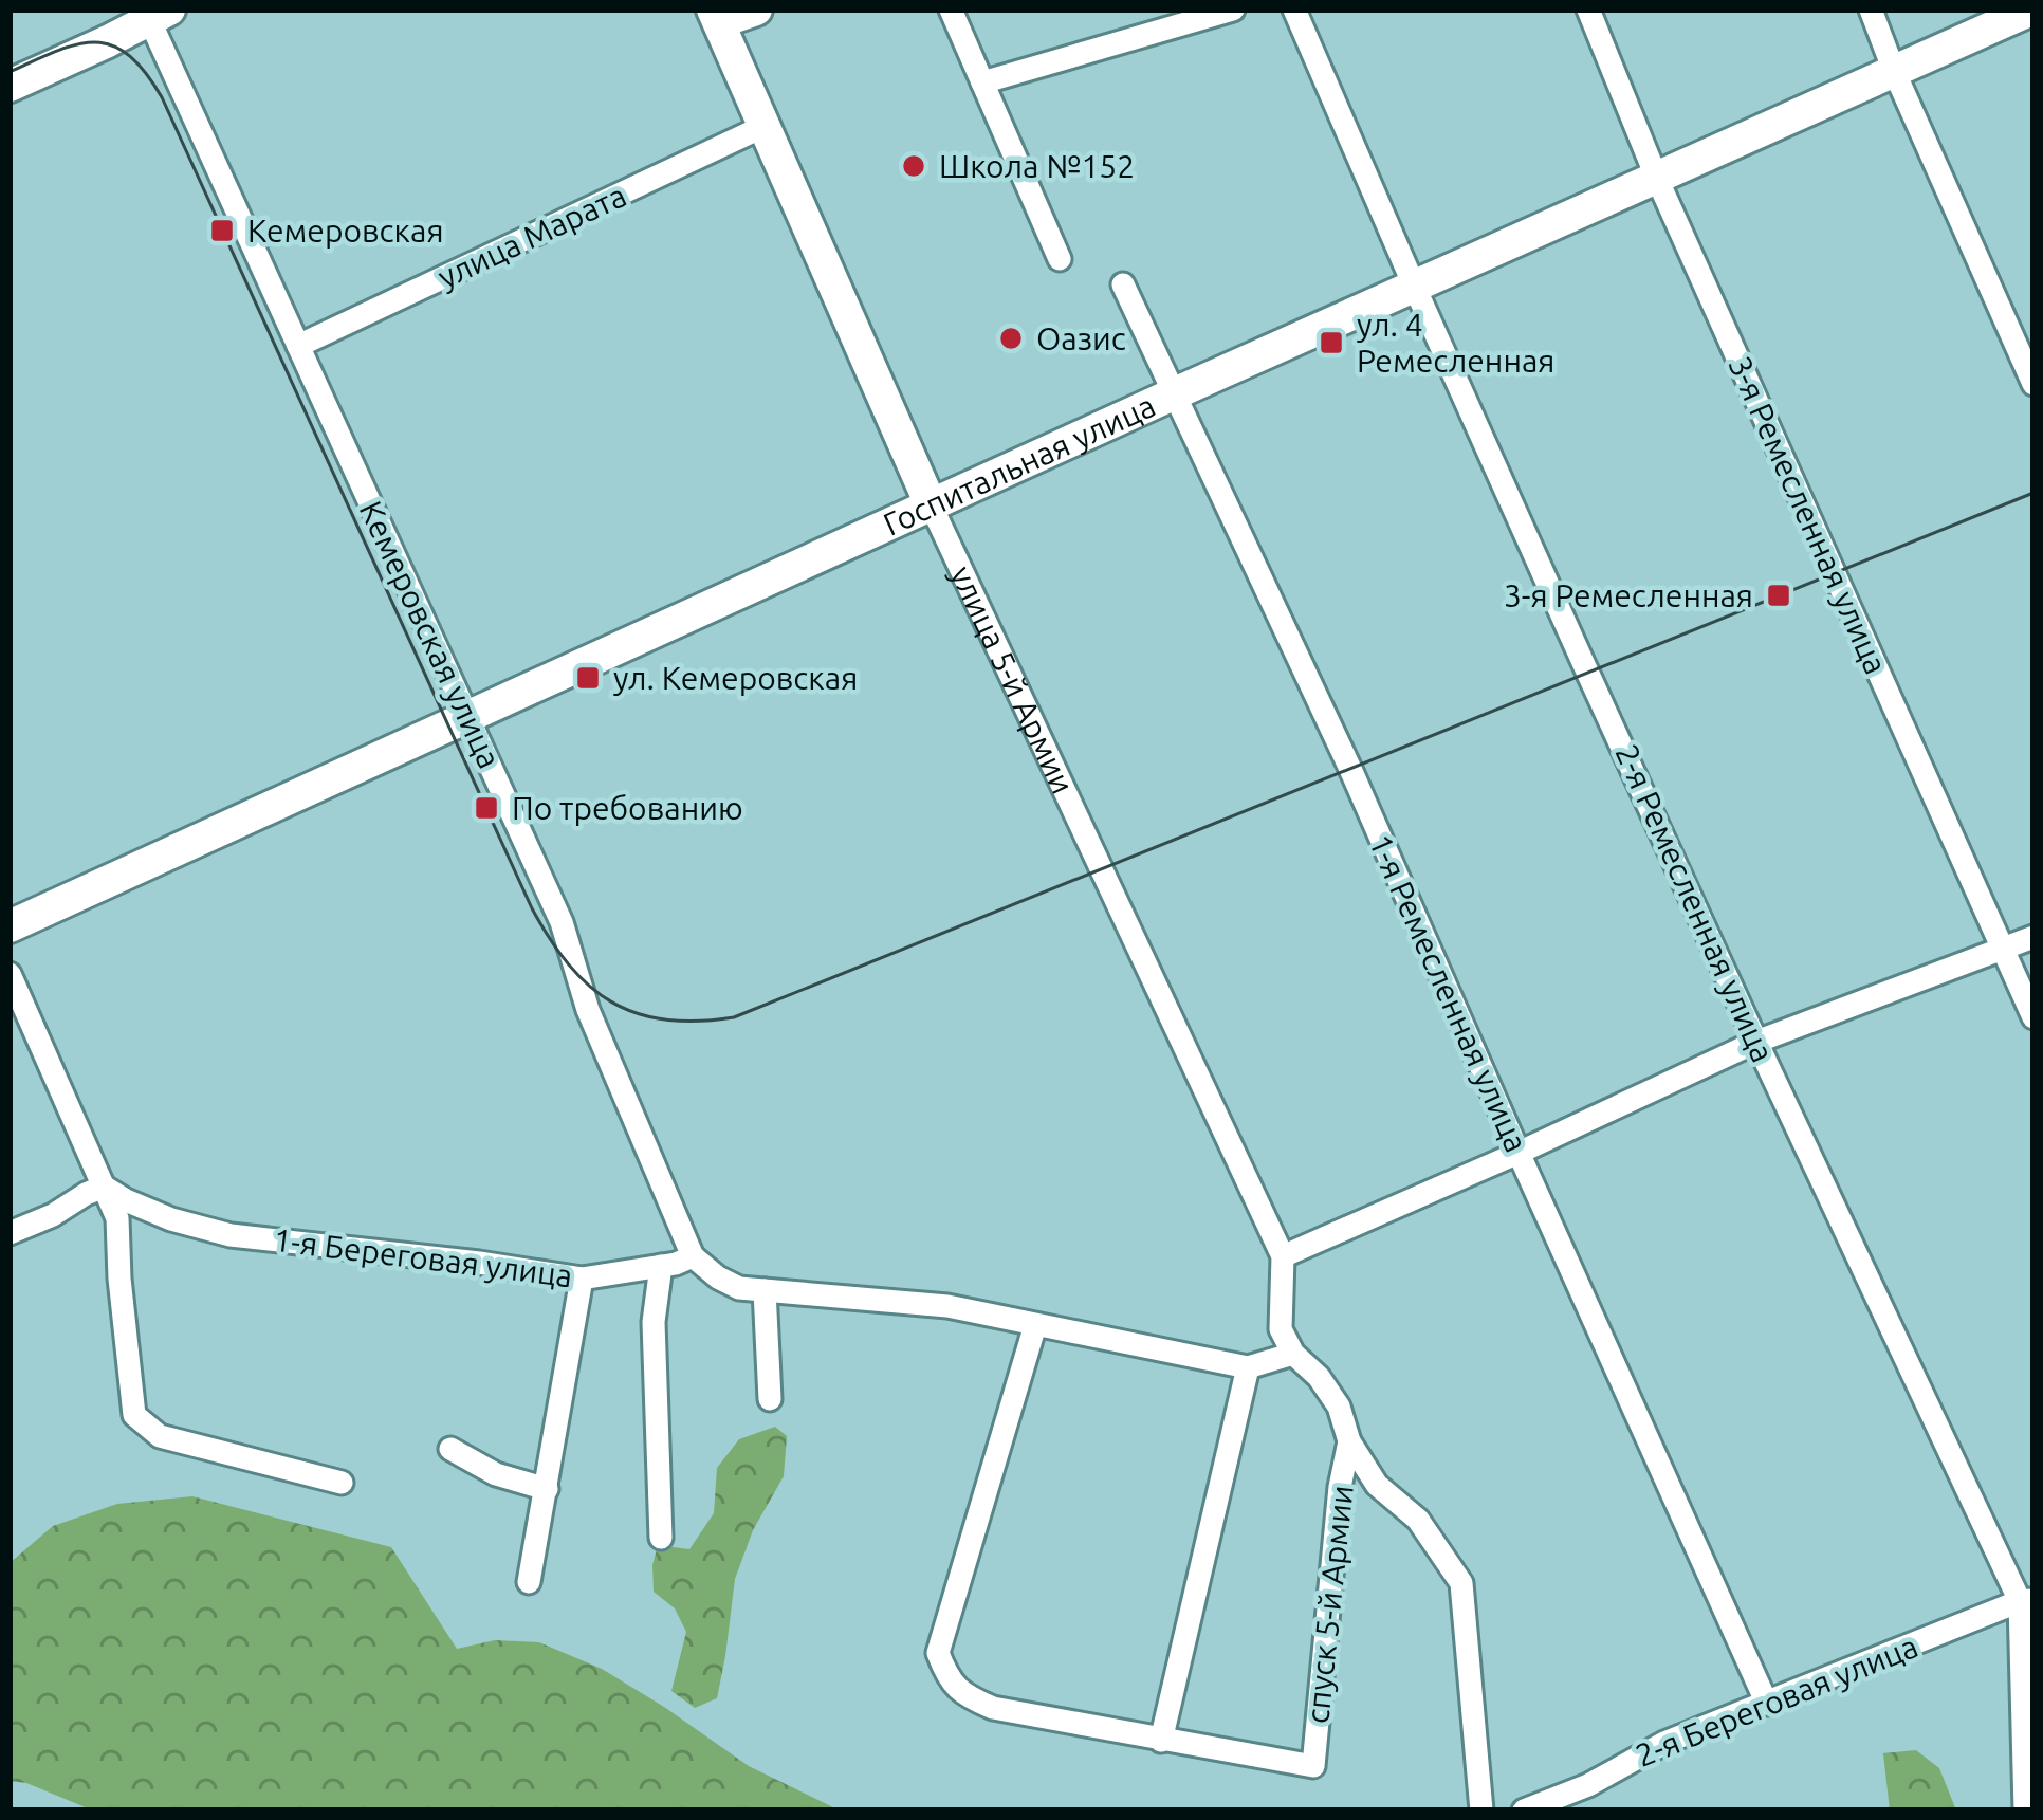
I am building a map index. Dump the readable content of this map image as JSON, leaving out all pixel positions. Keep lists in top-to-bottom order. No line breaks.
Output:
{"streets":{"main road":["Госпитальная улица","улица 5-й Армии"],"street":["улица Марата","3-я Ремесленная улица","Кемеровская улица","2-я Ремесленная улица","1-я Ремесленная улица","1-я Береговая улица","спуск 5-й Армии","2-я Береговая улица"]},"crossings":[["улица Марата","Кемеровская улица"],["улица Марата","улица 5-й Армии"],["Госпитальная улица","3-я Ремесленная улица"],["Госпитальная улица","Кемеровская улица"],["Госпитальная улица","улица 5-й Армии"],["Госпитальная улица","2-я Ремесленная улица"],["Госпитальная улица","1-я Ремесленная улица"],["Кемеровская улица","1-я Береговая улица"],["2-я Ремесленная улица","2-я Береговая улица"],["1-я Ремесленная улица","2-я Береговая улица"]],"places":{"other":["Школа №152","Оазис"],"transit":["Кемеровская","ул. 4 Ремесленная","3-я Ремесленная","ул. Кемеровская","По требованию"]}}
